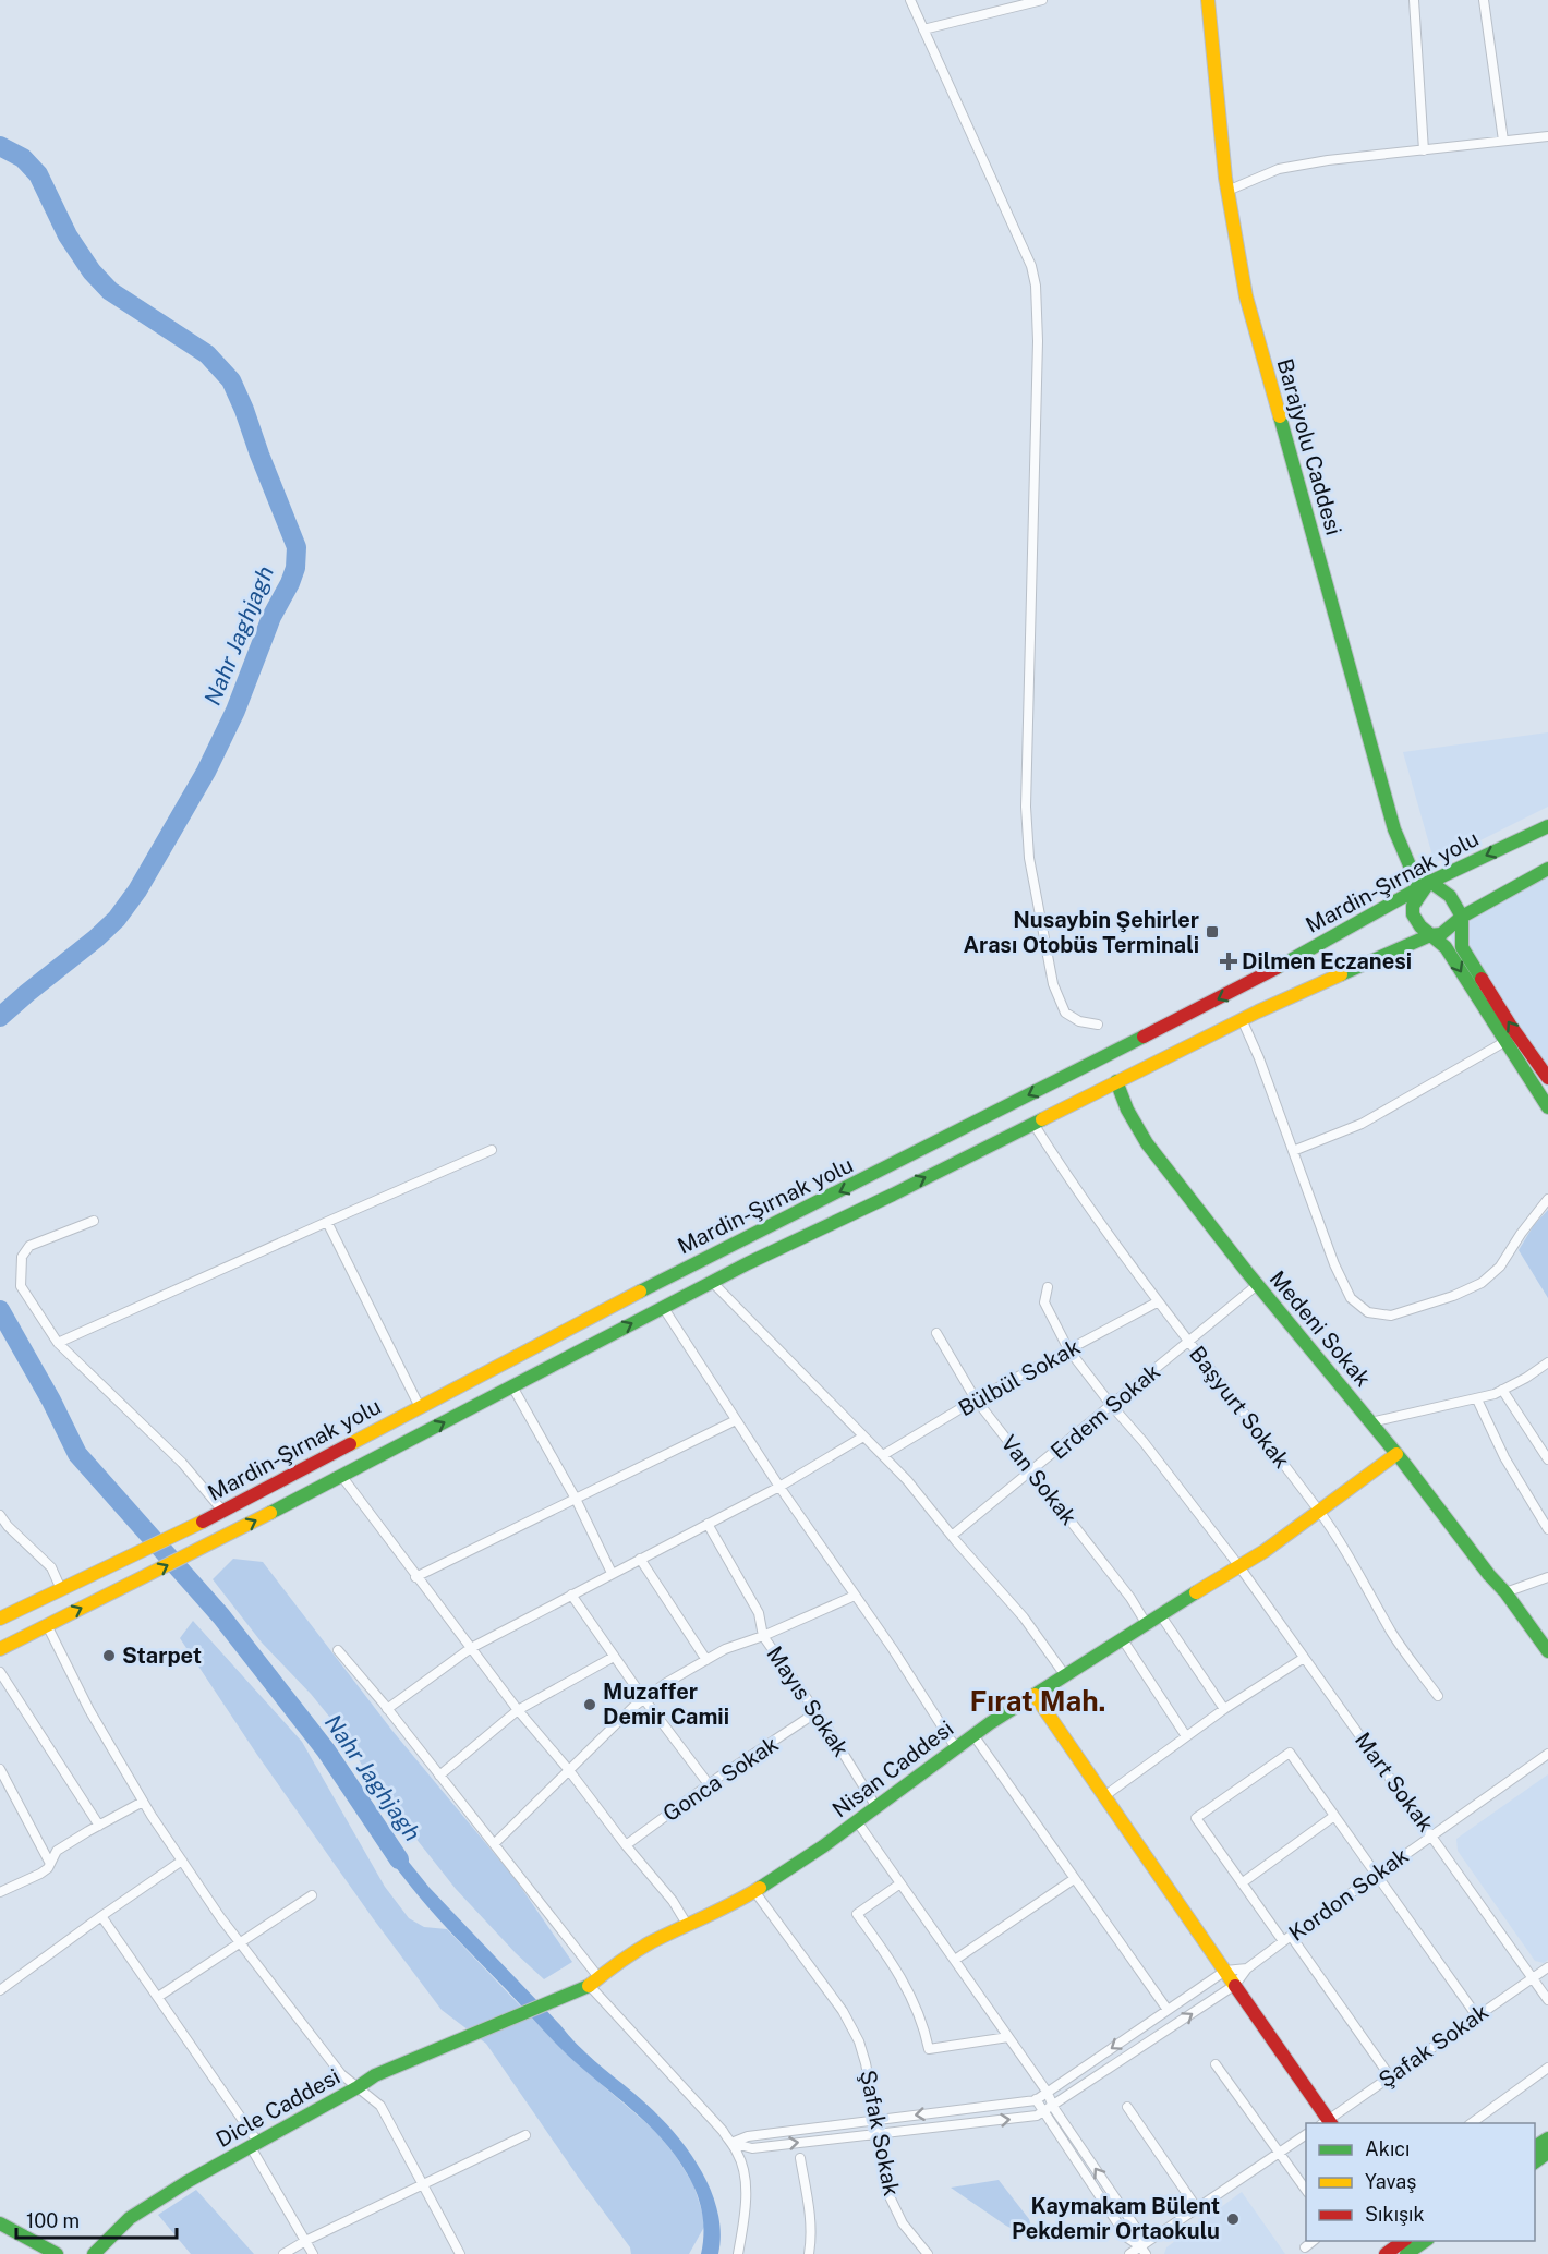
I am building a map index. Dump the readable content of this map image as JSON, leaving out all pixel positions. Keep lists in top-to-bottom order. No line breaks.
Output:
{"streets":{"main road":["Barajyolu Caddesi","Mardin-Şırnak yolu","Medeni Sokak","Nisan Caddesi","Dicle Caddesi"],"street":["Bülbül Sokak","Başyurt Sokak","Erdem Sokak","Van Sokak","Mayıs Sokak","Gonca Sokak","Mart Sokak","Kordon Sokak","Şafak Sokak"]},"crossings":[["Barajyolu Caddesi","Mardin-Şırnak yolu"],["Mardin-Şırnak yolu","Medeni Sokak"],["Mardin-Şırnak yolu","Başyurt Sokak"],["Medeni Sokak","Erdem Sokak"],["Medeni Sokak","Nisan Caddesi"],["Bülbül Sokak","Başyurt Sokak"],["Bülbül Sokak","Van Sokak"],["Bülbül Sokak","Mart Sokak"],["Başyurt Sokak","Erdem Sokak"],["Başyurt Sokak","Nisan Caddesi"],["Erdem Sokak","Van Sokak"],["Erdem Sokak","Mart Sokak"],["Van Sokak","Nisan Caddesi"],["Mayıs Sokak","Nisan Caddesi"],["Mayıs Sokak","Gonca Sokak"],["Nisan Caddesi","Mart Sokak"],["Nisan Caddesi","Şafak Sokak"],["Nisan Caddesi","Dicle Caddesi"],["Mart Sokak","Kordon Sokak"],["Mart Sokak","Şafak Sokak"]],"districts":["Fırat Mah."],"water":["Nahr Jaghjagh"],"places":{"transit":["Nusaybin Şehirler Arası Otobüs Terminali"],"health":["Dilmen Eczanesi"],"other":["Starpet","Muzaffer Demir Camii","Kaymakam Bülent Pekdemir Ortaokulu"]},"legend":["Akıcı","Yavaş","Sıkışık"],"scale_bar":"100 m"}
